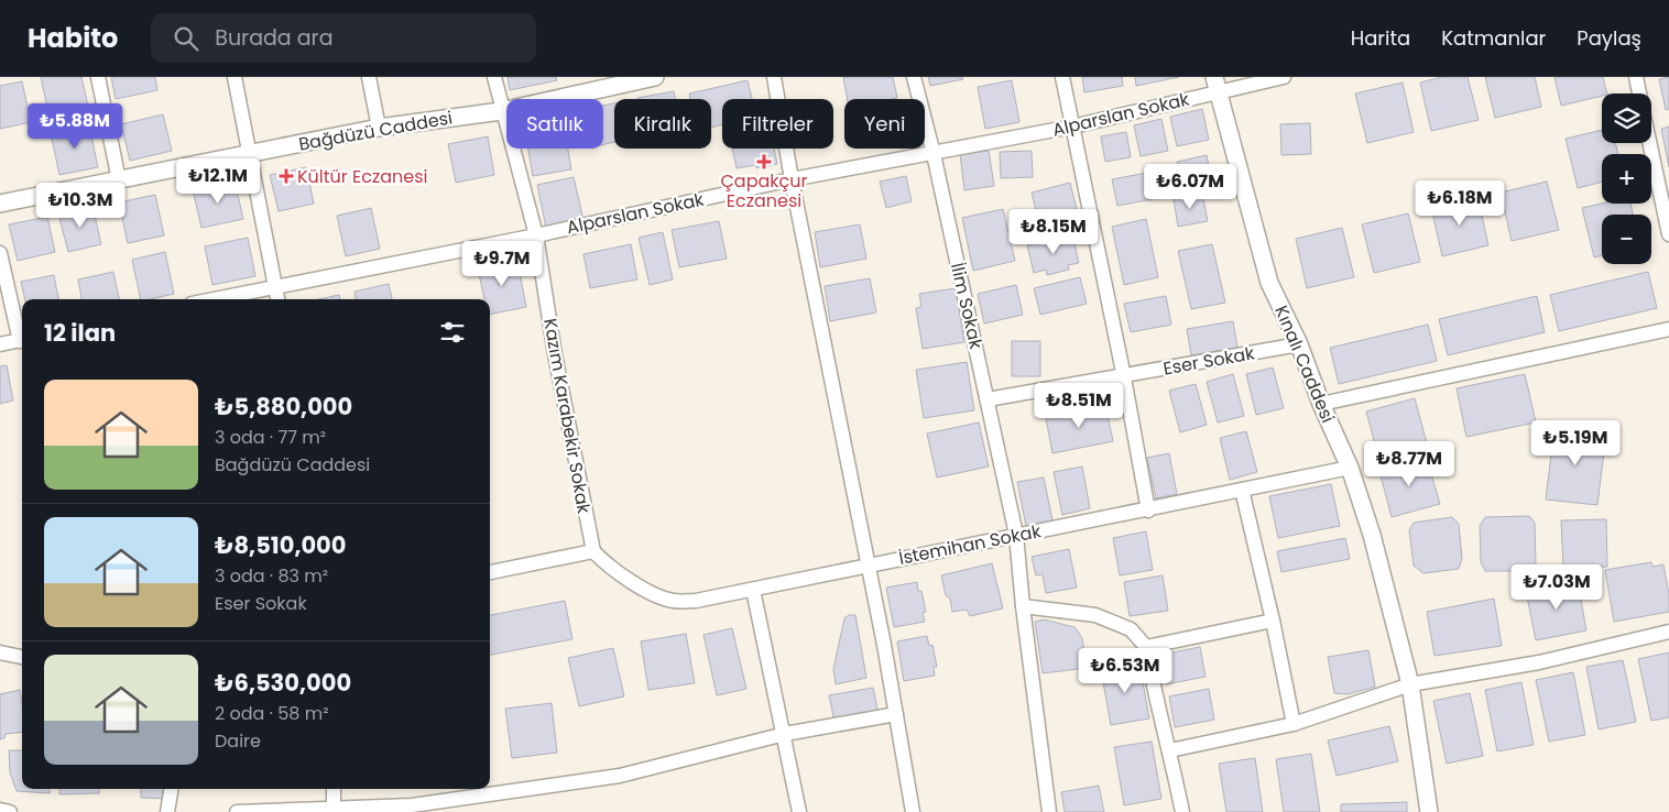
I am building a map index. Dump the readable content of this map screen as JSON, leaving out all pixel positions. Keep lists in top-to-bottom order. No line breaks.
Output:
{"streets":{"street":["Alparslan Sokak","Bağdüzü Caddesi","İlim Sokak","Eser Sokak","Kınalı Caddesi","Kazım Karabekir Sokak","İstemihan Sokak"]},"crossings":[["Alparslan Sokak","İlim Sokak"],["Alparslan Sokak","Kınalı Caddesi"],["Alparslan Sokak","Kazım Karabekir Sokak"],["Bağdüzü Caddesi","Kazım Karabekir Sokak"],["İlim Sokak","Eser Sokak"],["İlim Sokak","İstemihan Sokak"],["Eser Sokak","Kınalı Caddesi"],["Kınalı Caddesi","İstemihan Sokak"],["Kazım Karabekir Sokak","İstemihan Sokak"]],"places":{"health":["Çapakçur Eczanesi","Kültür Eczanesi"]},"page":{"header":"Habito","search":"Burada ara","nav":["Harita","Katmanlar","Paylaş"],"map_buttons":["+","−"],"chip":["Satılık","Kiralık","Filtreler","Yeni"],"price":["₺5.88M","₺12.1M","₺6.07M","₺6.18M","₺10.3M","₺8.15M","₺9.7M","₺8.51M","₺5.19M","₺8.77M","₺7.03M","₺6.53M"],"heading":"12 ilan","list":[{"name":"₺5,880,000","note":"3 oda · 77 m² · Bağdüzü Caddesi"},{"name":"₺8,510,000","note":"3 oda · 83 m² · Eser Sokak"},{"name":"₺6,530,000","note":"2 oda · 58 m² · Daire"}]}}
